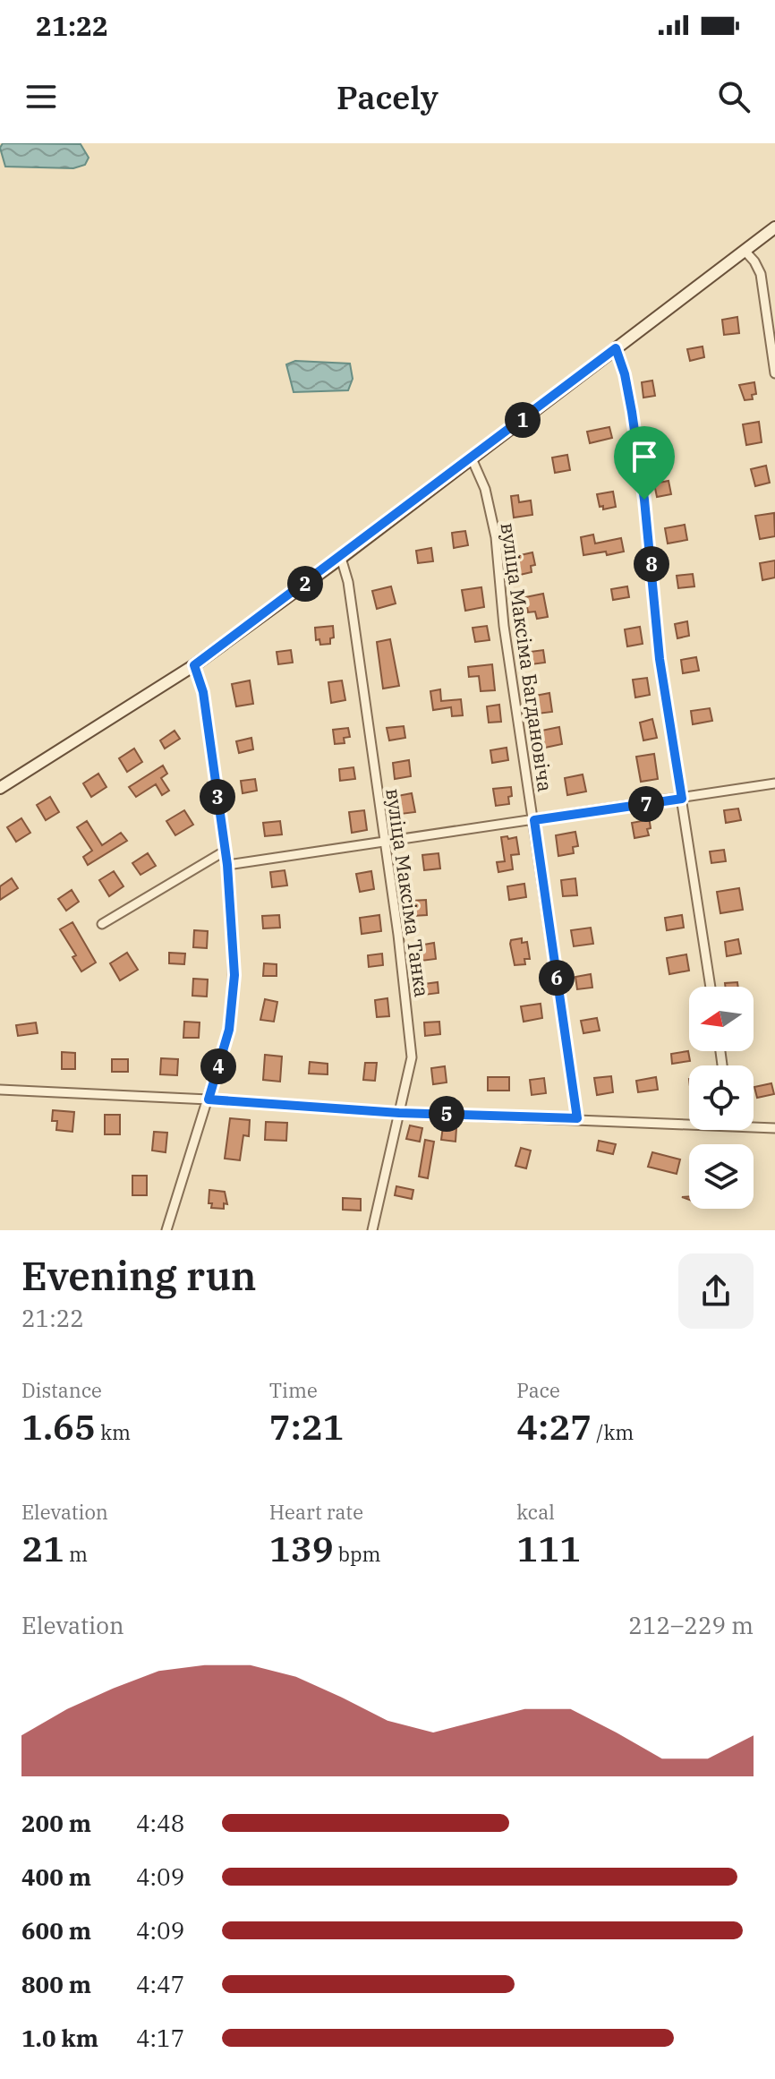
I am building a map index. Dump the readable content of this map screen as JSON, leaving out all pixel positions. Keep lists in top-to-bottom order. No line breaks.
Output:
{"streets":{"street":["вуліца Максіма Багдановіча","вуліца Максіма Танка"]},"north":"left","page":{"status":"21:22","header":"Pacely","pins":["1","8","2","3","7","6","4","5"],"heading":["Evening run","21:22"],"stats":[["Distance","1.65 km"],["Time","7:21"],["Pace","4:27 /km"],["Elevation","21 m"],["Heart rate","139 bpm"],["kcal","111"]],"chart":["Elevation","212–229 m"],"list":[{"name":"200 m","note":"4:48"},{"name":"400 m","note":"4:09"},{"name":"600 m","note":"4:09"},{"name":"800 m","note":"4:47"},{"name":"1.0 km","note":"4:17"}]}}
